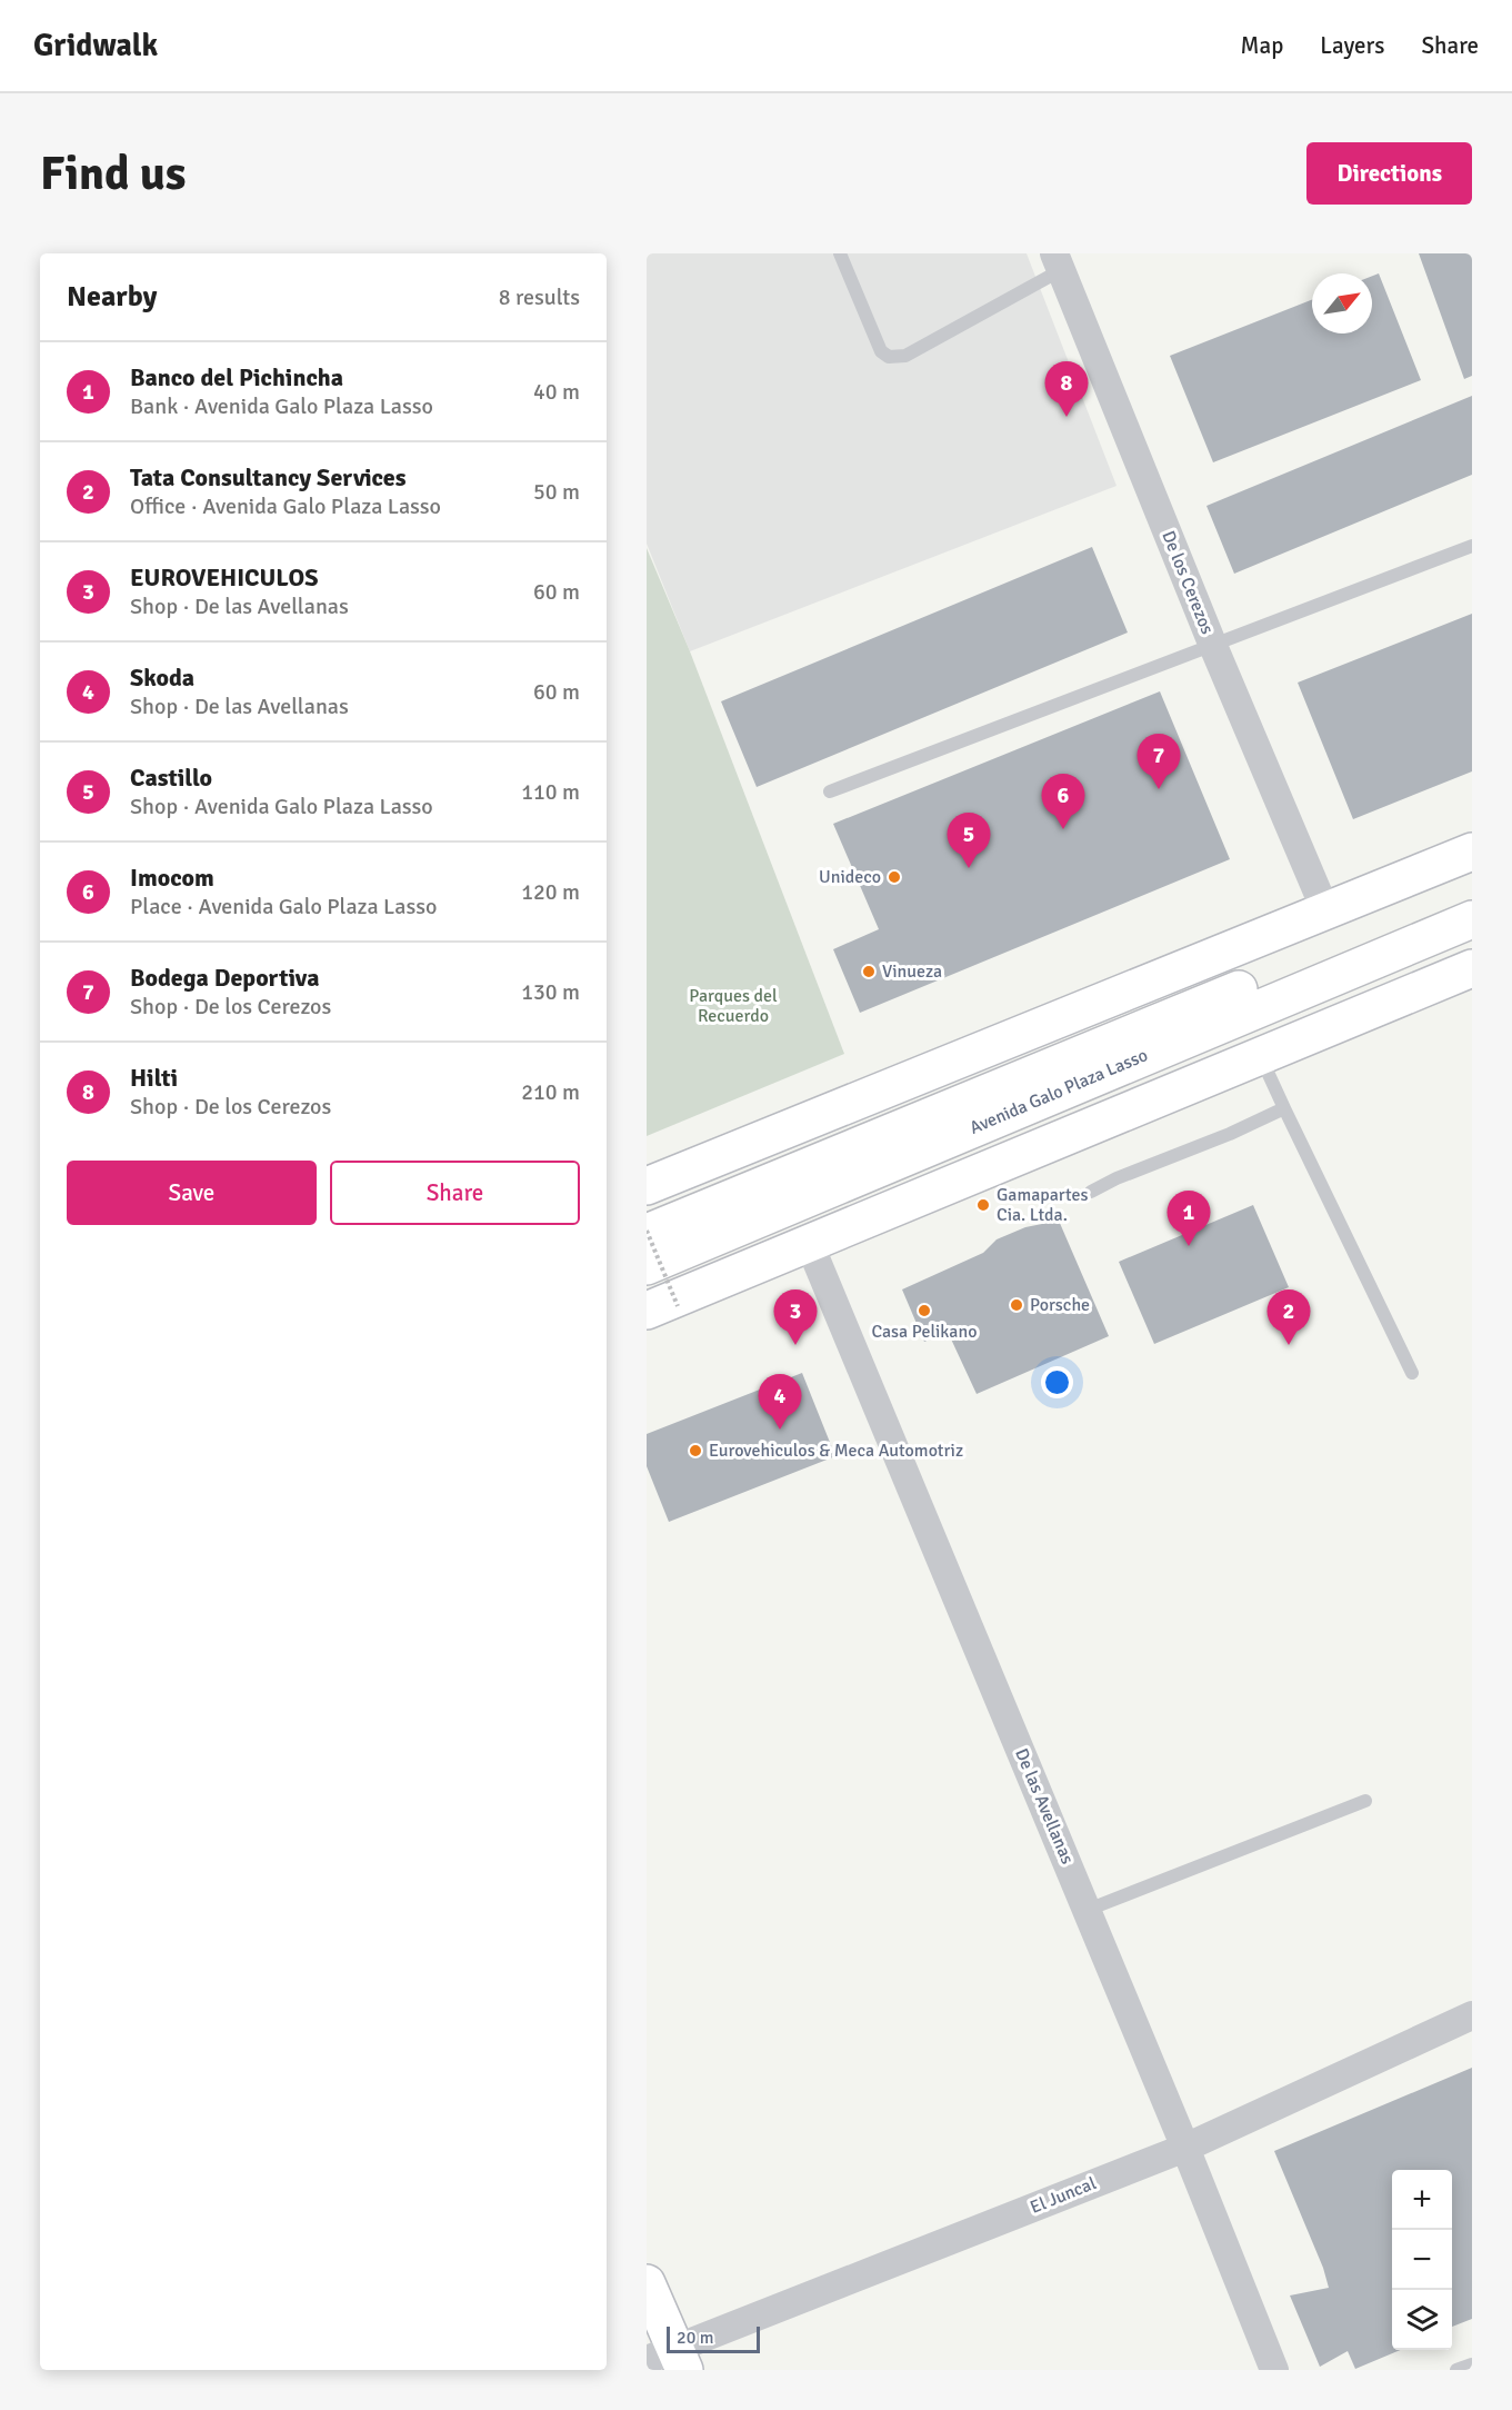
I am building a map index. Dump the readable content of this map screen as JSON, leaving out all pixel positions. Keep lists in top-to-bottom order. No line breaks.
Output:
{"streets":{"main road":["Avenida Galo Plaza Lasso"],"street":["De los Cerezos","De las Avellanas","El Juncal"]},"crossings":[["De las Avellanas","El Juncal"]],"parks":["Parques del Recuerdo"],"places":["Unideco","Vinueza","Gamapartes Cia. Ltda.","Porsche","Casa Pelikano","Eurovehiculos & Meca Automotriz"],"scale_bar":"20 m","north":"top right","page":{"header":"Gridwalk","nav":["Map","Layers","Share"],"buttons":["Directions",["Save","Share"]],"title":"Find us","heading":["Nearby","8 results"],"list":[{"mark":"1","name":"Banco del Pichincha","note":"Bank · Avenida Galo Plaza Lasso","value":"40 m"},{"mark":"2","name":"Tata Consultancy Services","note":"Office · Avenida Galo Plaza Lasso","value":"50 m"},{"mark":"3","name":"EUROVEHICULOS","note":"Shop · De las Avellanas","value":"60 m"},{"mark":"4","name":"Skoda","note":"Shop · De las Avellanas","value":"60 m"},{"mark":"5","name":"Castillo","note":"Shop · Avenida Galo Plaza Lasso","value":"110 m"},{"mark":"6","name":"Imocom","note":"Place · Avenida Galo Plaza Lasso","value":"120 m"},{"mark":"7","name":"Bodega Deportiva","note":"Shop · De los Cerezos","value":"130 m"},{"mark":"8","name":"Hilti","note":"Shop · De los Cerezos","value":"210 m"}],"pins":["8","7","6","5","1","2","3","4"],"map_buttons":["+","−"],"scale":"20 m"}}
